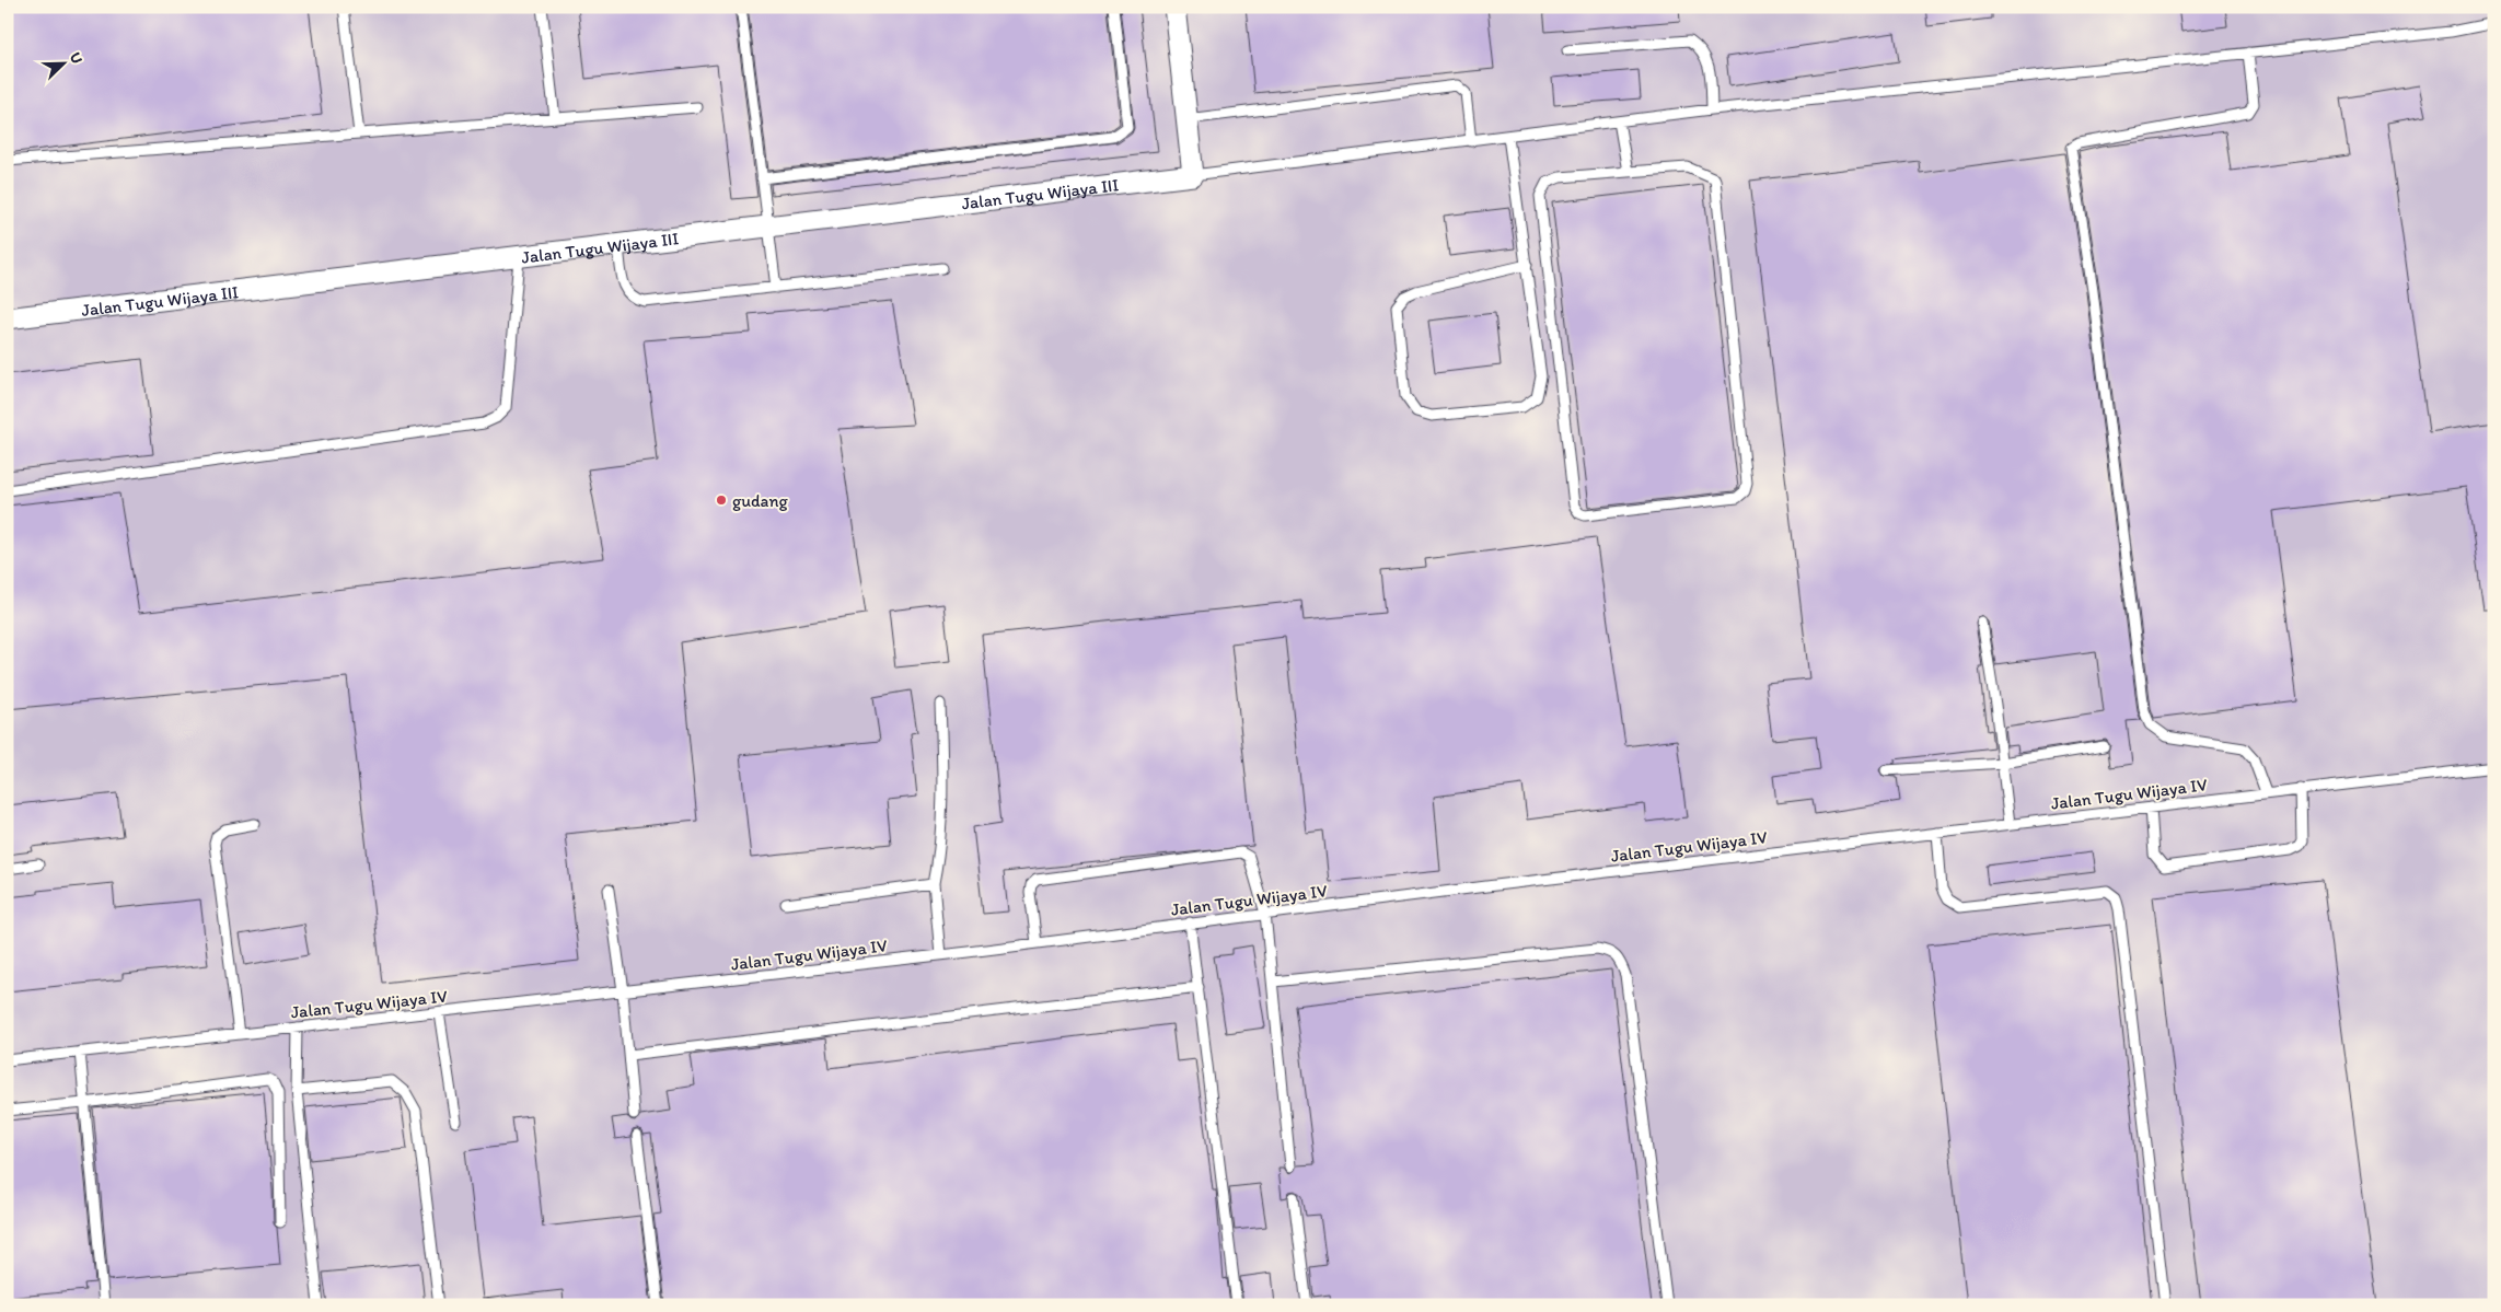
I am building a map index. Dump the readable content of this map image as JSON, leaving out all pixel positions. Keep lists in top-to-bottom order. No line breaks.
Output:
{"streets":{"street":["Jalan Tugu Wijaya III"],"lane":["Jalan Tugu Wijaya IV"]},"places":["gudang"],"north":"top right"}
